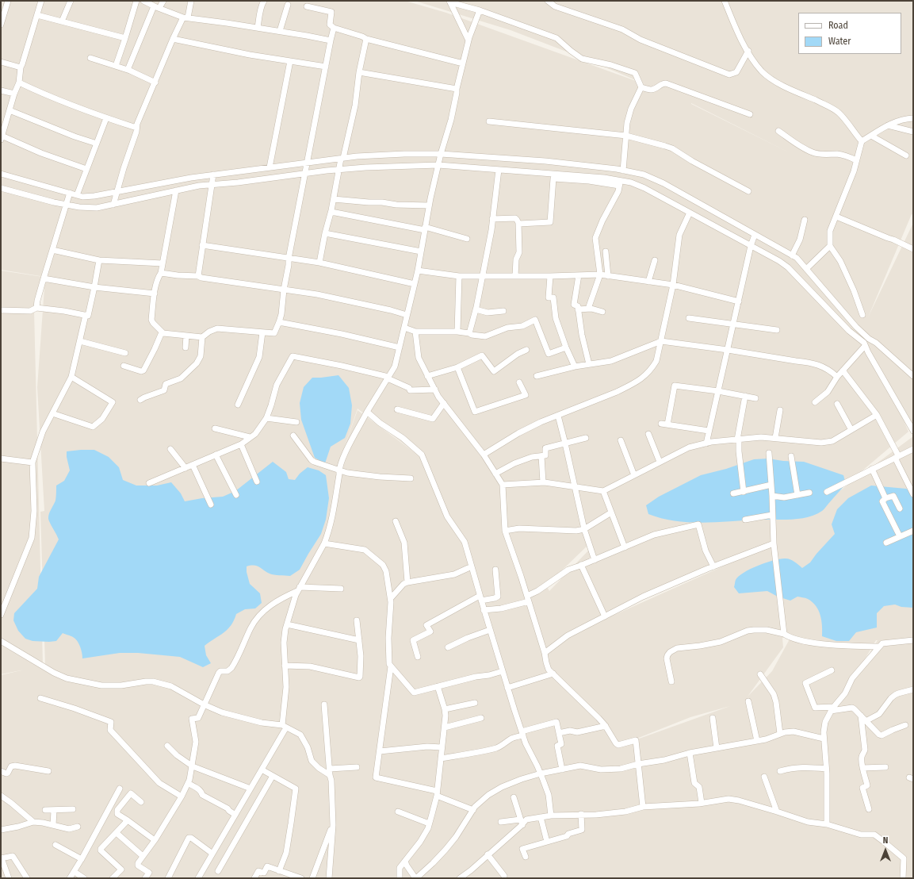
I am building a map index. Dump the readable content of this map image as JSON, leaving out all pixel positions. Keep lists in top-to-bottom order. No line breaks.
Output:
{"legend":["Road","Water"],"north":"top"}
